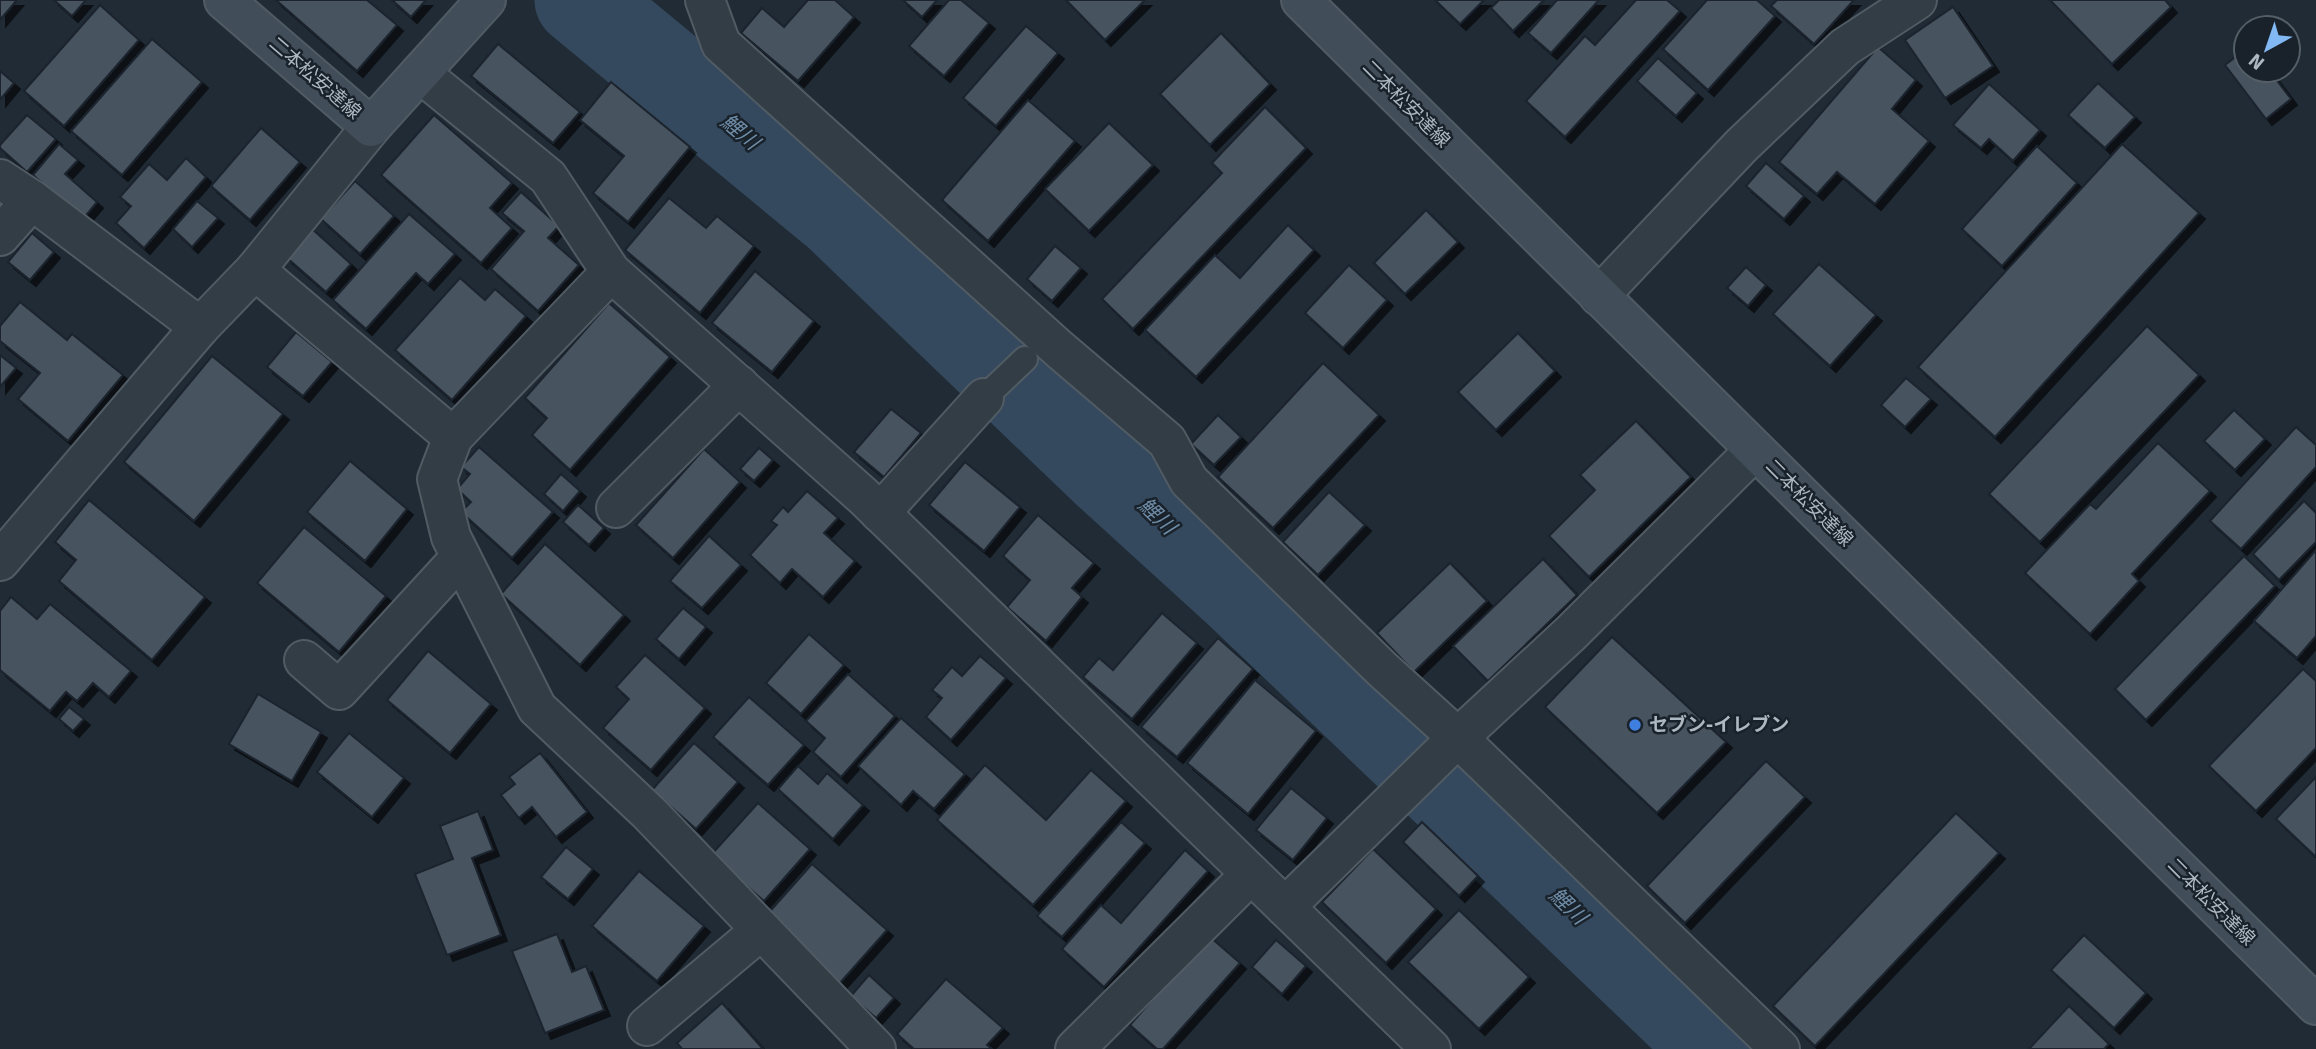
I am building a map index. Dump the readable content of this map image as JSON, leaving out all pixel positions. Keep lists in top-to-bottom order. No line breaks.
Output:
{"streets":{"main road":["二本松安達線"]},"water":["鯉川"],"places":["セブン-イレブン"],"north":"bottom left"}
